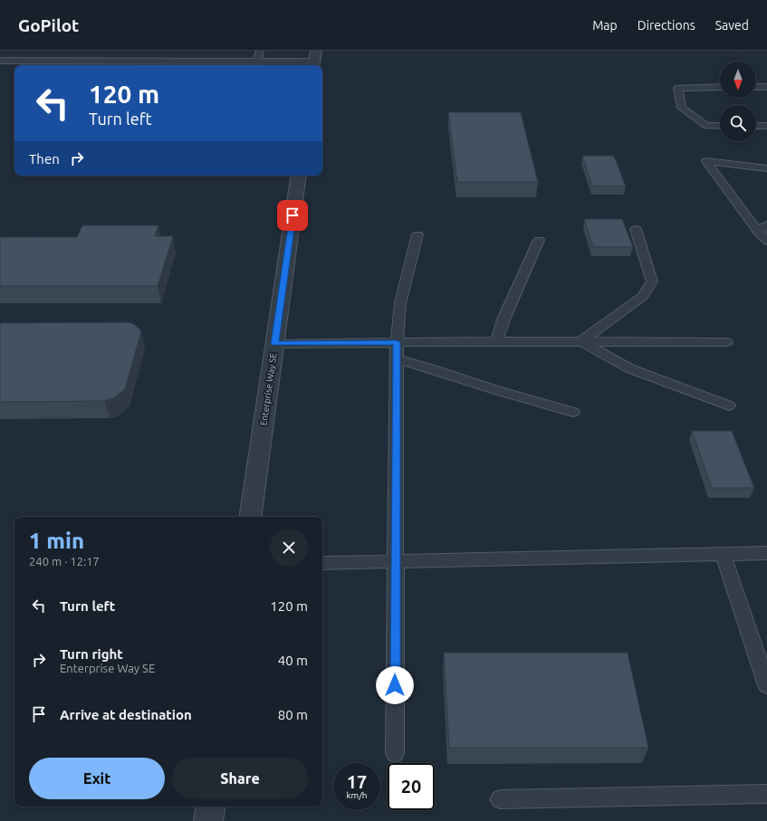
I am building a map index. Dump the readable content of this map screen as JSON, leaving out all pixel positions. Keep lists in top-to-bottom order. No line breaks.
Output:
{"streets":{"street":["Enterprise Way SE"]},"north":"bottom","page":{"header":"GoPilot","nav":["Map","Directions","Saved"],"turn":["120 m","Turn left"],"then":"Then","heading":["1 min","240 m · 12:17"],"list":[{"name":"Turn left","value":"120 m"},{"name":"Turn right","note":"Enterprise Way SE","value":"40 m"},{"name":"Arrive at destination","value":"80 m"}],"buttons":["Exit","Share"],"speed":"17 km/h","limit":"20"}}
